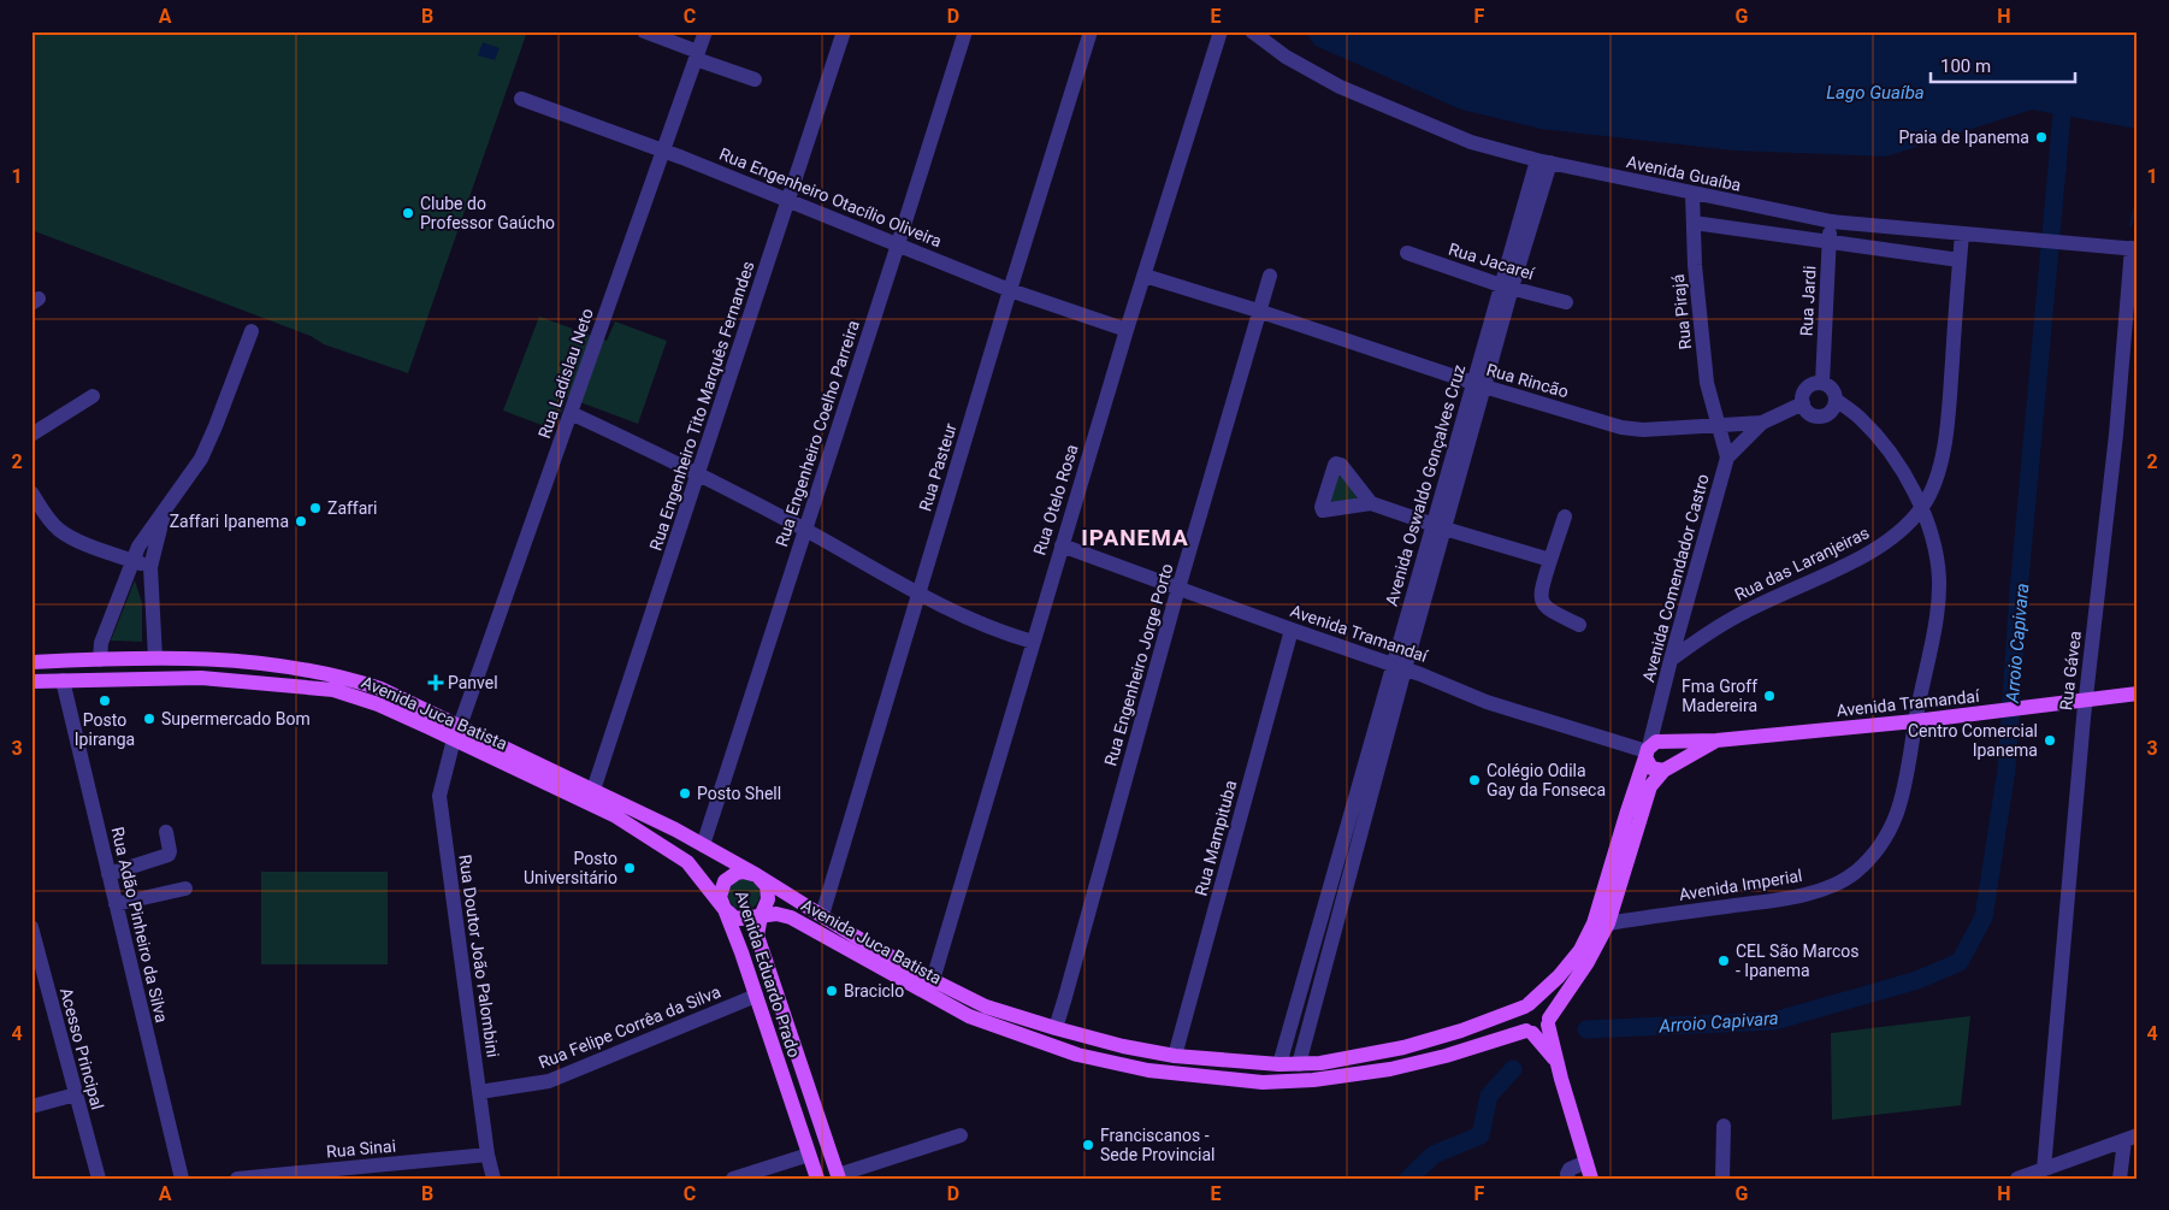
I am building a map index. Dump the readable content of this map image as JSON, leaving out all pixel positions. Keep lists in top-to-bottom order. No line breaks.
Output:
{"streets":{"main road":["Avenida Comendador Castro","Avenida Tramandaí","Avenida Juca Batista","Avenida Eduardo Prado"],"street":["Avenida Guaíba","Rua Engenheiro Otacílio Oliveira","Rua Jacareí","Rua Jardi","Rua Pirajá","Rua Ladislau Neto","Rua Rincão","Rua Engenheiro Tito Marquês Fernandes","Rua Engenheiro Coelho Parreira","Rua Pasteur","Avenida Oswaldo Gonçalves Cruz","Rua Otelo Rosa","Rua das Laranjeiras","Rua Engenheiro Jorge Porto","Rua Gávea","Rua Mampituba","Avenida Imperial","Rua Adão Pinheiro da Silva","Rua Doutor João Palombini","Rua Felipe Corrêa da Silva","Acesso Principal","Rua Sinai"]},"crossings":[["Avenida Guaíba","Rua Jardi"],["Avenida Guaíba","Rua Pirajá"],["Avenida Guaíba","Avenida Oswaldo Gonçalves Cruz"],["Avenida Guaíba","Rua das Laranjeiras"],["Avenida Guaíba","Rua Gávea"],["Rua Engenheiro Otacílio Oliveira","Rua Ladislau Neto"],["Rua Engenheiro Otacílio Oliveira","Rua Engenheiro Tito Marquês Fernandes"],["Rua Engenheiro Otacílio Oliveira","Rua Engenheiro Coelho Parreira"],["Rua Engenheiro Otacílio Oliveira","Rua Pasteur"],["Rua Engenheiro Otacílio Oliveira","Rua Otelo Rosa"],["Rua Jacareí","Avenida Oswaldo Gonçalves Cruz"],["Rua Jardi","Rua Rincão"],["Rua Jardi","Avenida Imperial"],["Rua Pirajá","Rua Rincão"],["Rua Pirajá","Avenida Comendador Castro"],["Rua Ladislau Neto","Avenida Juca Batista"],["Rua Ladislau Neto","Rua Doutor João Palombini"],["Rua Rincão","Avenida Oswaldo Gonçalves Cruz"],["Rua Rincão","Rua Otelo Rosa"],["Rua Rincão","Avenida Comendador Castro"],["Rua Rincão","Rua Engenheiro Jorge Porto"],["Rua Rincão","Avenida Imperial"],["Rua Engenheiro Tito Marquês Fernandes","Avenida Juca Batista"],["Rua Engenheiro Coelho Parreira","Avenida Juca Batista"],["Rua Pasteur","Avenida Juca Batista"],["Avenida Oswaldo Gonçalves Cruz","Avenida Tramandaí"],["Avenida Oswaldo Gonçalves Cruz","Avenida Juca Batista"],["Rua Otelo Rosa","Avenida Tramandaí"],["Rua Otelo Rosa","Avenida Juca Batista"],["Rua das Laranjeiras","Avenida Comendador Castro"],["Rua das Laranjeiras","Avenida Imperial"],["Avenida Comendador Castro","Avenida Tramandaí"],["Avenida Comendador Castro","Avenida Juca Batista"],["Avenida Tramandaí","Rua Engenheiro Jorge Porto"],["Avenida Tramandaí","Rua Gávea"],["Avenida Tramandaí","Rua Mampituba"],["Avenida Tramandaí","Avenida Imperial"],["Rua Engenheiro Jorge Porto","Avenida Juca Batista"],["Avenida Juca Batista","Rua Mampituba"],["Avenida Juca Batista","Rua Adão Pinheiro da Silva"],["Avenida Juca Batista","Rua Doutor João Palombini"],["Avenida Juca Batista","Avenida Eduardo Prado"],["Rua Doutor João Palombini","Rua Felipe Corrêa da Silva"],["Rua Doutor João Palombini","Rua Sinai"],["Avenida Eduardo Prado","Rua Felipe Corrêa da Silva"]],"districts":["IPANEMA"],"water":["Lago Guaíba","Arroio Capivara"],"places":{"other":["Praia de Ipanema","Clube do Professor Gaúcho","Zaffari","Zaffari Ipanema","Fma Groff Madereira","Posto Ipiranga","Supermercado Bom","Centro Comercial Ipanema","Colégio Odila Gay da Fonseca","Posto Shell","Posto Universitário","CEL São Marcos - Ipanema","Braciclo","Franciscanos - Sede Provincial"],"health":["Panvel"]},"scale_bar":"100 m","grid":{"columns":["A","B","C","D","E","F","G","H"],"rows":["1","2","3","4"]}}
